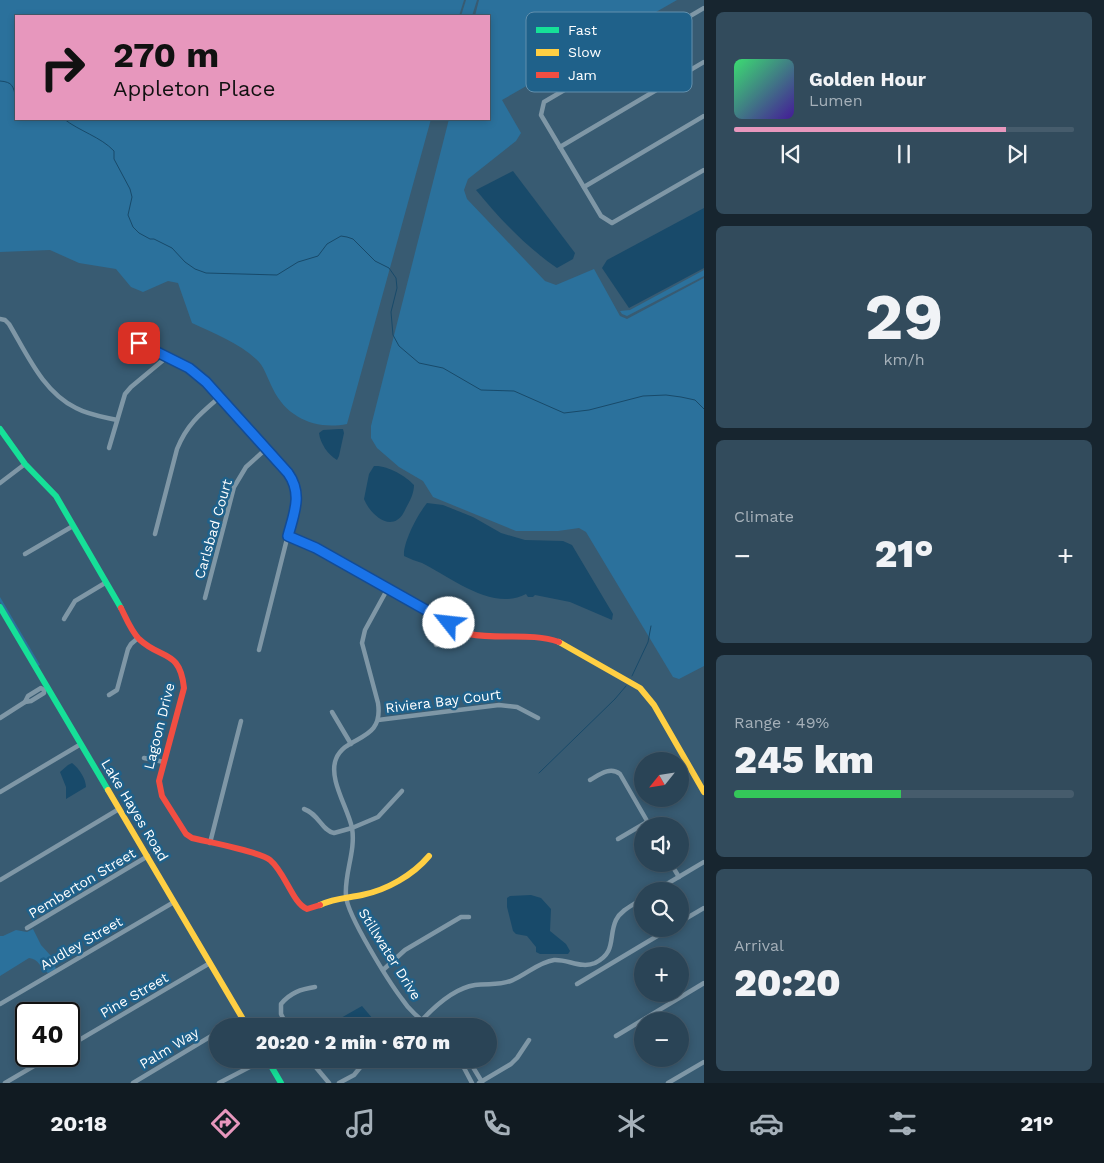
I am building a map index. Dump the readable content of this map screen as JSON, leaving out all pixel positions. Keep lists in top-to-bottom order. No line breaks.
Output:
{"streets":{"street":["Carlsbad Court","Riviera Bay Court","Lagoon Drive","Lake Hayes Road","Pemberton Street","Audley Street","Stillwater Drive","Pine Street","Palm Way"]},"crossings":[["Riviera Bay Court","Stillwater Drive"],["Lagoon Drive","Stillwater Drive"],["Lake Hayes Road","Pemberton Street"],["Lake Hayes Road","Audley Street"],["Lake Hayes Road","Pine Street"]],"legend":["Fast","Slow","Jam"],"north":"bottom left","page":{"turn":["270 m","Appleton Place"],"song":["Golden Hour","Lumen"],"tile":[["29","km/h"],"Climate",["Range · 49%","245 km"],["Arrival","20:20"]],"heat":["−","21°","+"],"map_buttons":["+","−"],"limit":"40","trip":"20:20 · 2 min · 670 m","tabs":["20:18","21°"]}}
